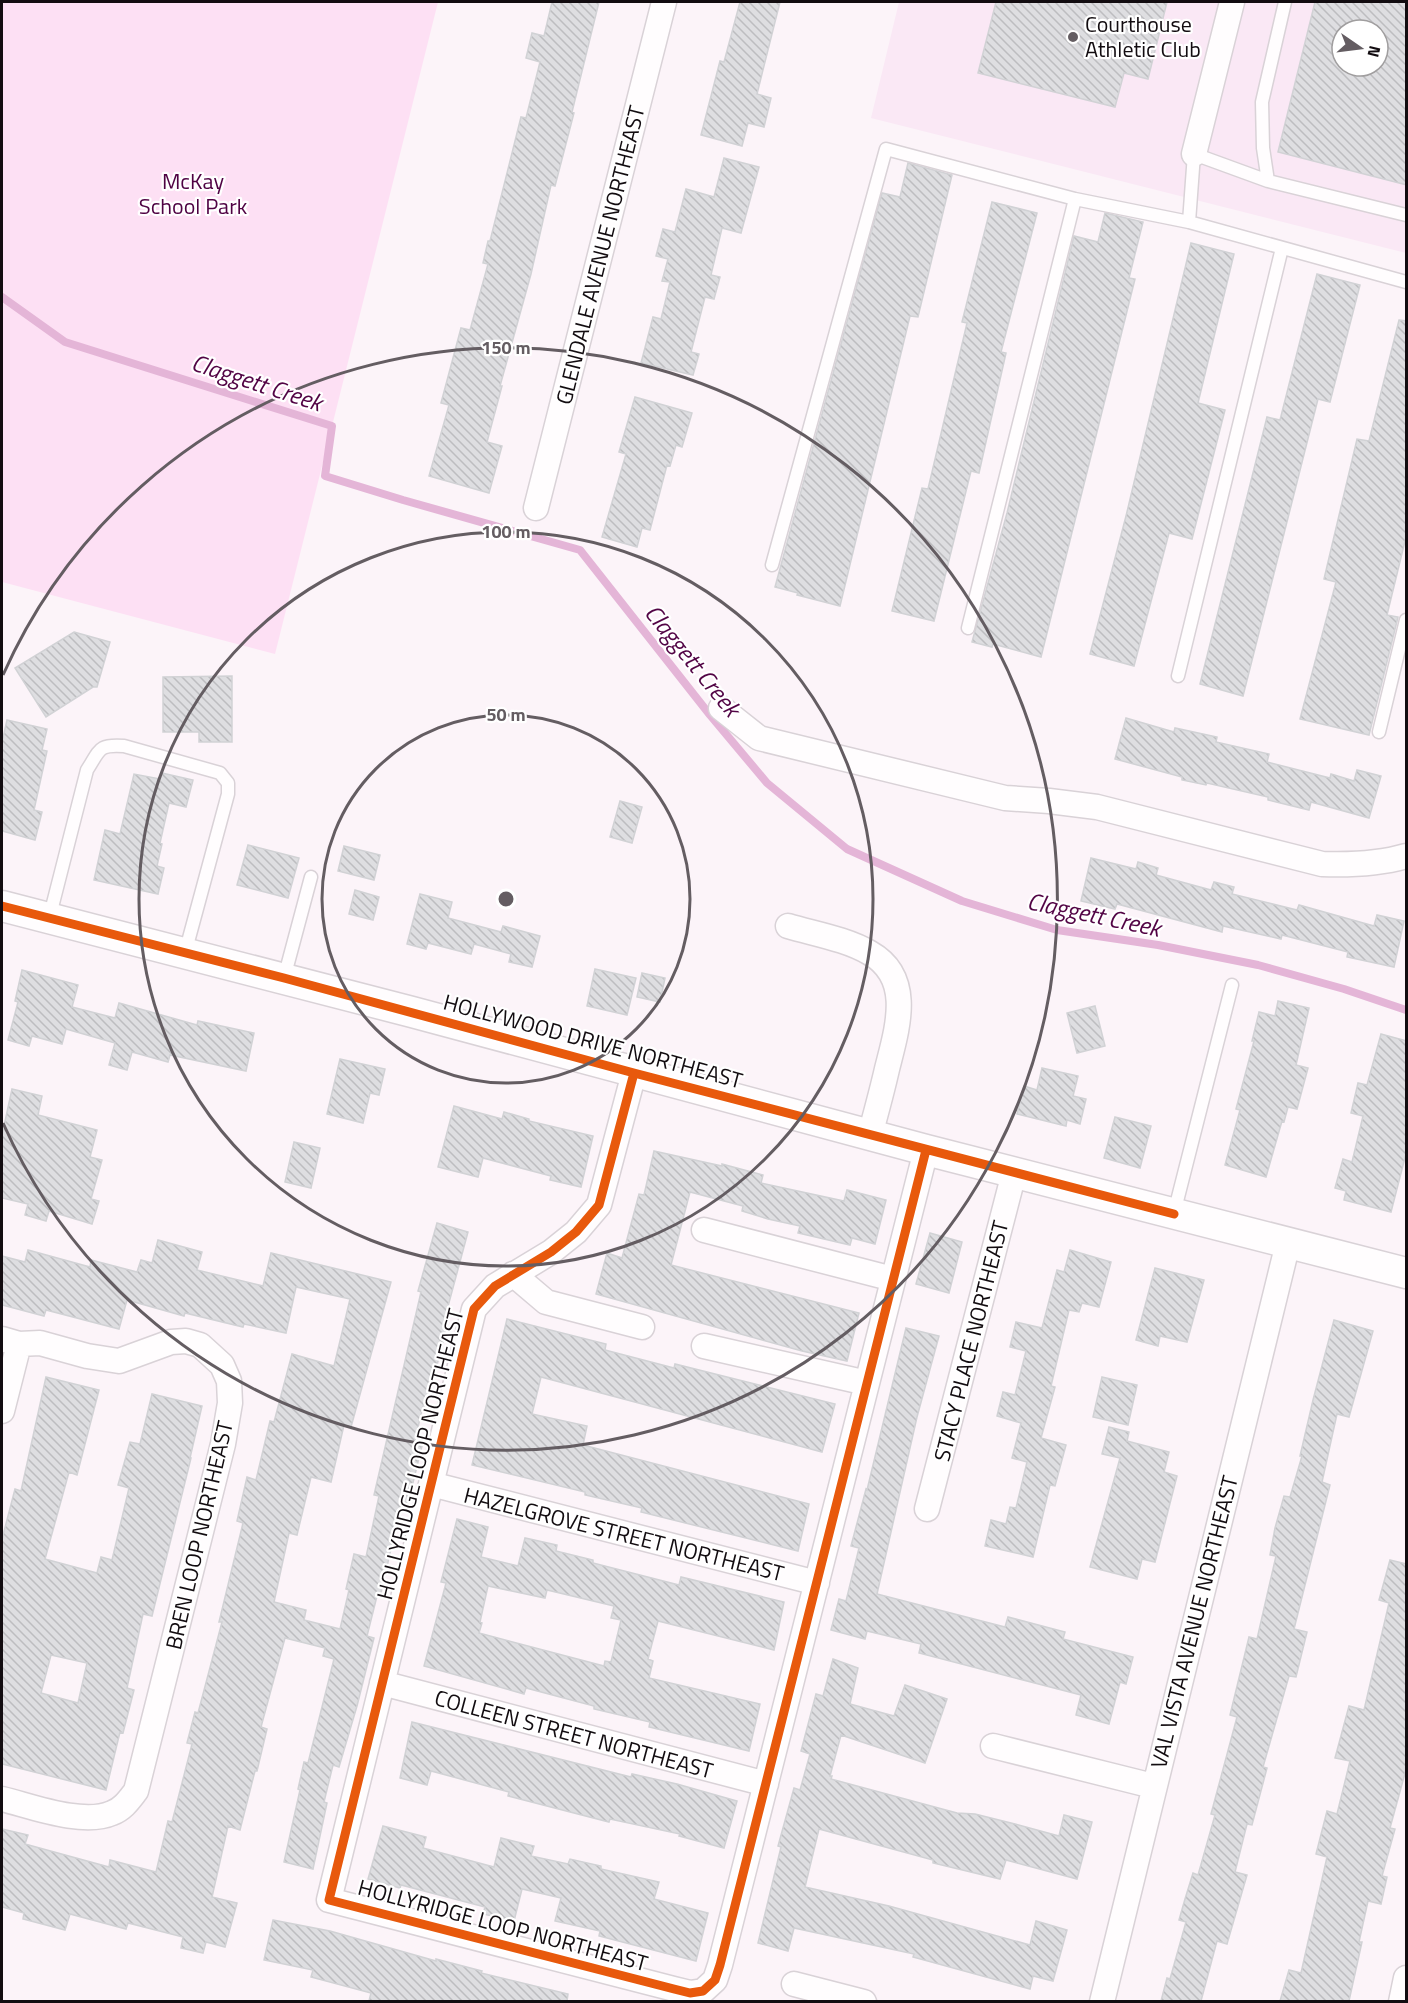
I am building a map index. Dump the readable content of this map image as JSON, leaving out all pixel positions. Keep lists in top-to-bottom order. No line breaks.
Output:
{"streets":{"street":["GLENDALE AVENUE NORTHEAST","HOLLYWOOD DRIVE NORTHEAST","STACY PLACE NORTHEAST","HOLLYRIDGE LOOP NORTHEAST","HAZELGROVE STREET NORTHEAST","BREN LOOP NORTHEAST","VAL VISTA AVENUE NORTHEAST","COLLEEN STREET NORTHEAST"]},"crossings":[["HOLLYWOOD DRIVE NORTHEAST","STACY PLACE NORTHEAST"],["HOLLYWOOD DRIVE NORTHEAST","HOLLYRIDGE LOOP NORTHEAST"],["HOLLYWOOD DRIVE NORTHEAST","VAL VISTA AVENUE NORTHEAST"],["HOLLYRIDGE LOOP NORTHEAST","HAZELGROVE STREET NORTHEAST"],["HOLLYRIDGE LOOP NORTHEAST","COLLEEN STREET NORTHEAST"]],"water":["Claggett Creek"],"parks":["McKay School Park"],"places":["Courthouse Athletic Club"],"north":"right","rings":["150 m","100 m","50 m"]}
